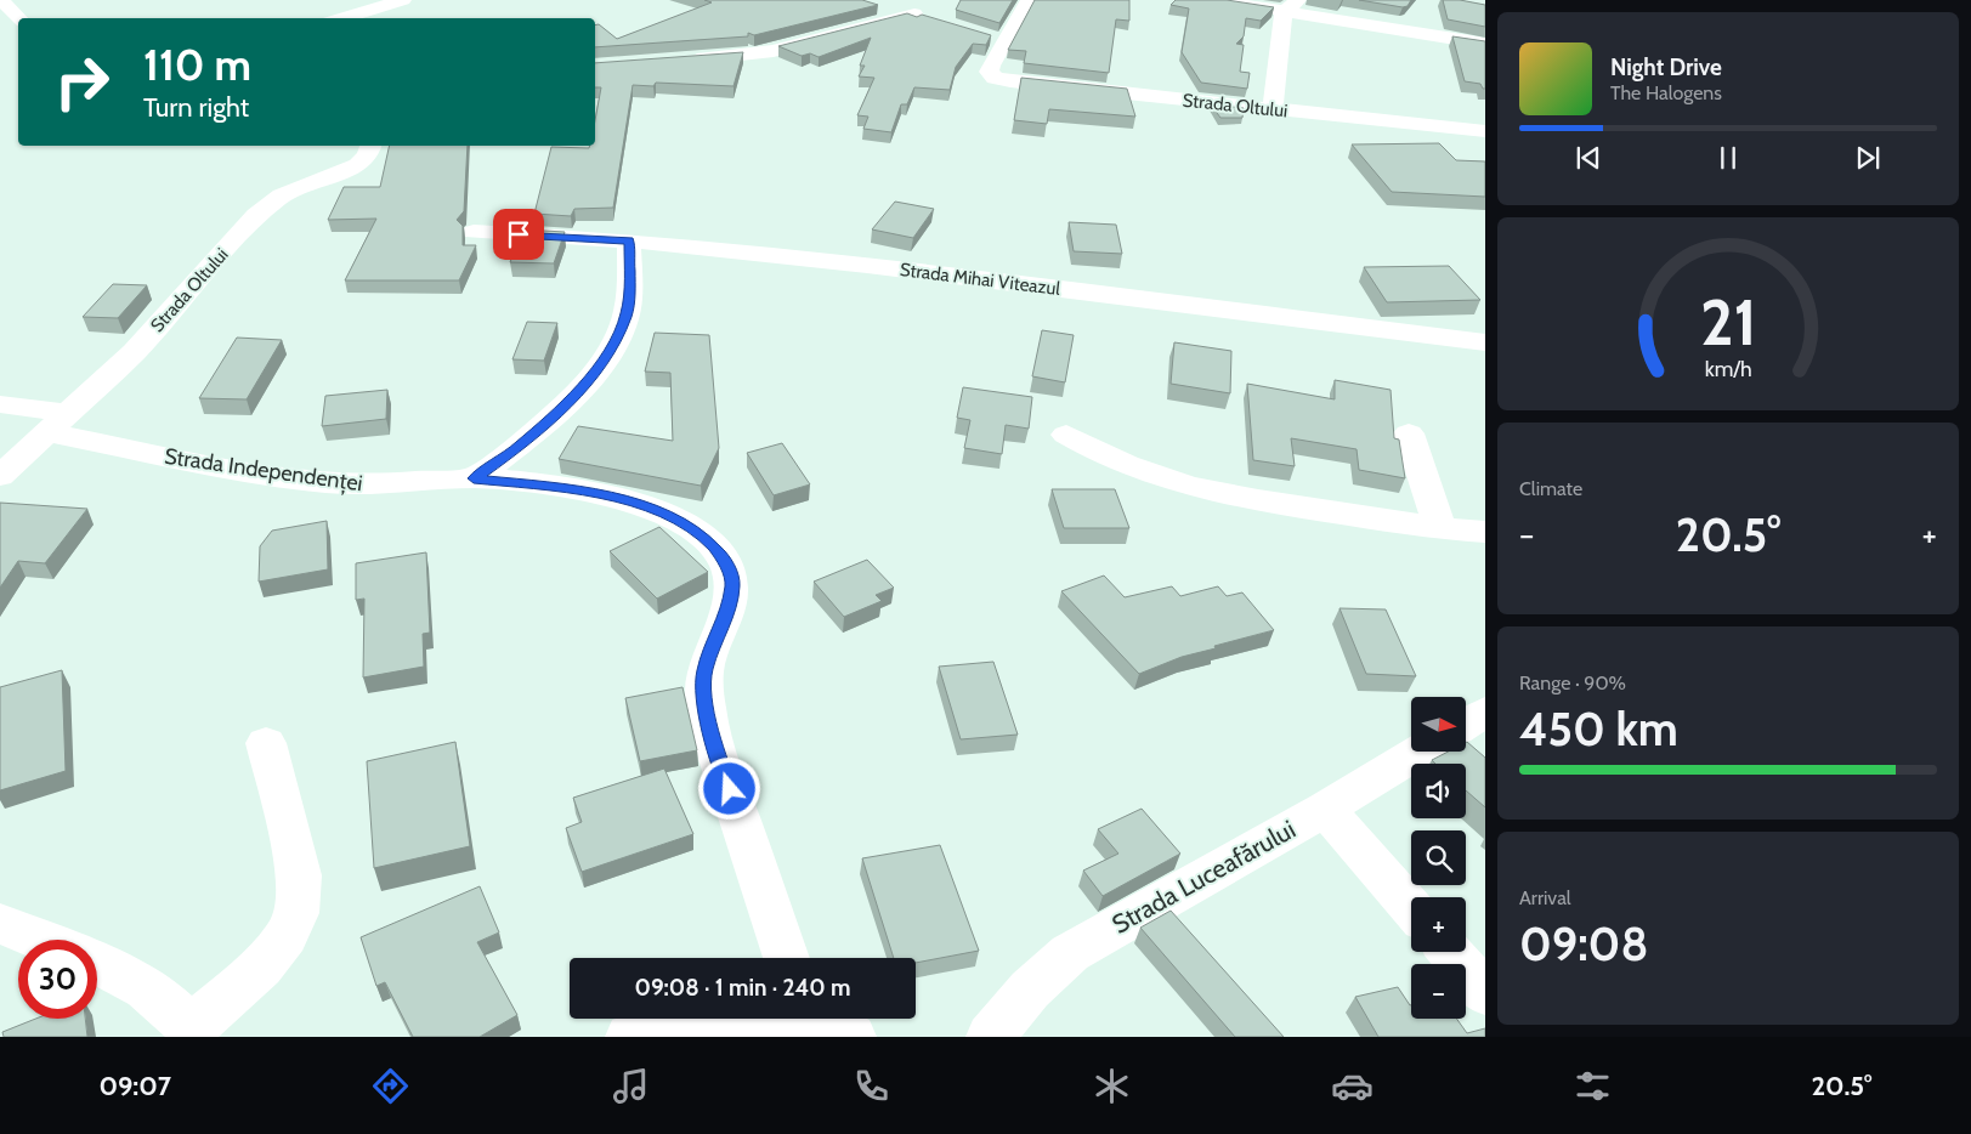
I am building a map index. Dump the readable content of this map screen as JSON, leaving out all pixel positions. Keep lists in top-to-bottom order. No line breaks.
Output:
{"streets":{"street":["Strada Oltului","Strada Mihai Viteazul","Strada Independenței","Strada Luceafărului"]},"crossings":[["Strada Oltului","Strada Independenței"]],"north":"right","page":{"turn":["110 m","Turn right"],"song":["Night Drive","The Halogens"],"tile":["Climate",["Range · 90%","450 km"],["Arrival","09:08"]],"heat":["−","20.5°","+"],"map_buttons":["+","−"],"limit":"30","trip":"09:08 · 1 min · 240 m","tabs":["09:07","20.5°"],"gauge":["21","km/h"]}}
